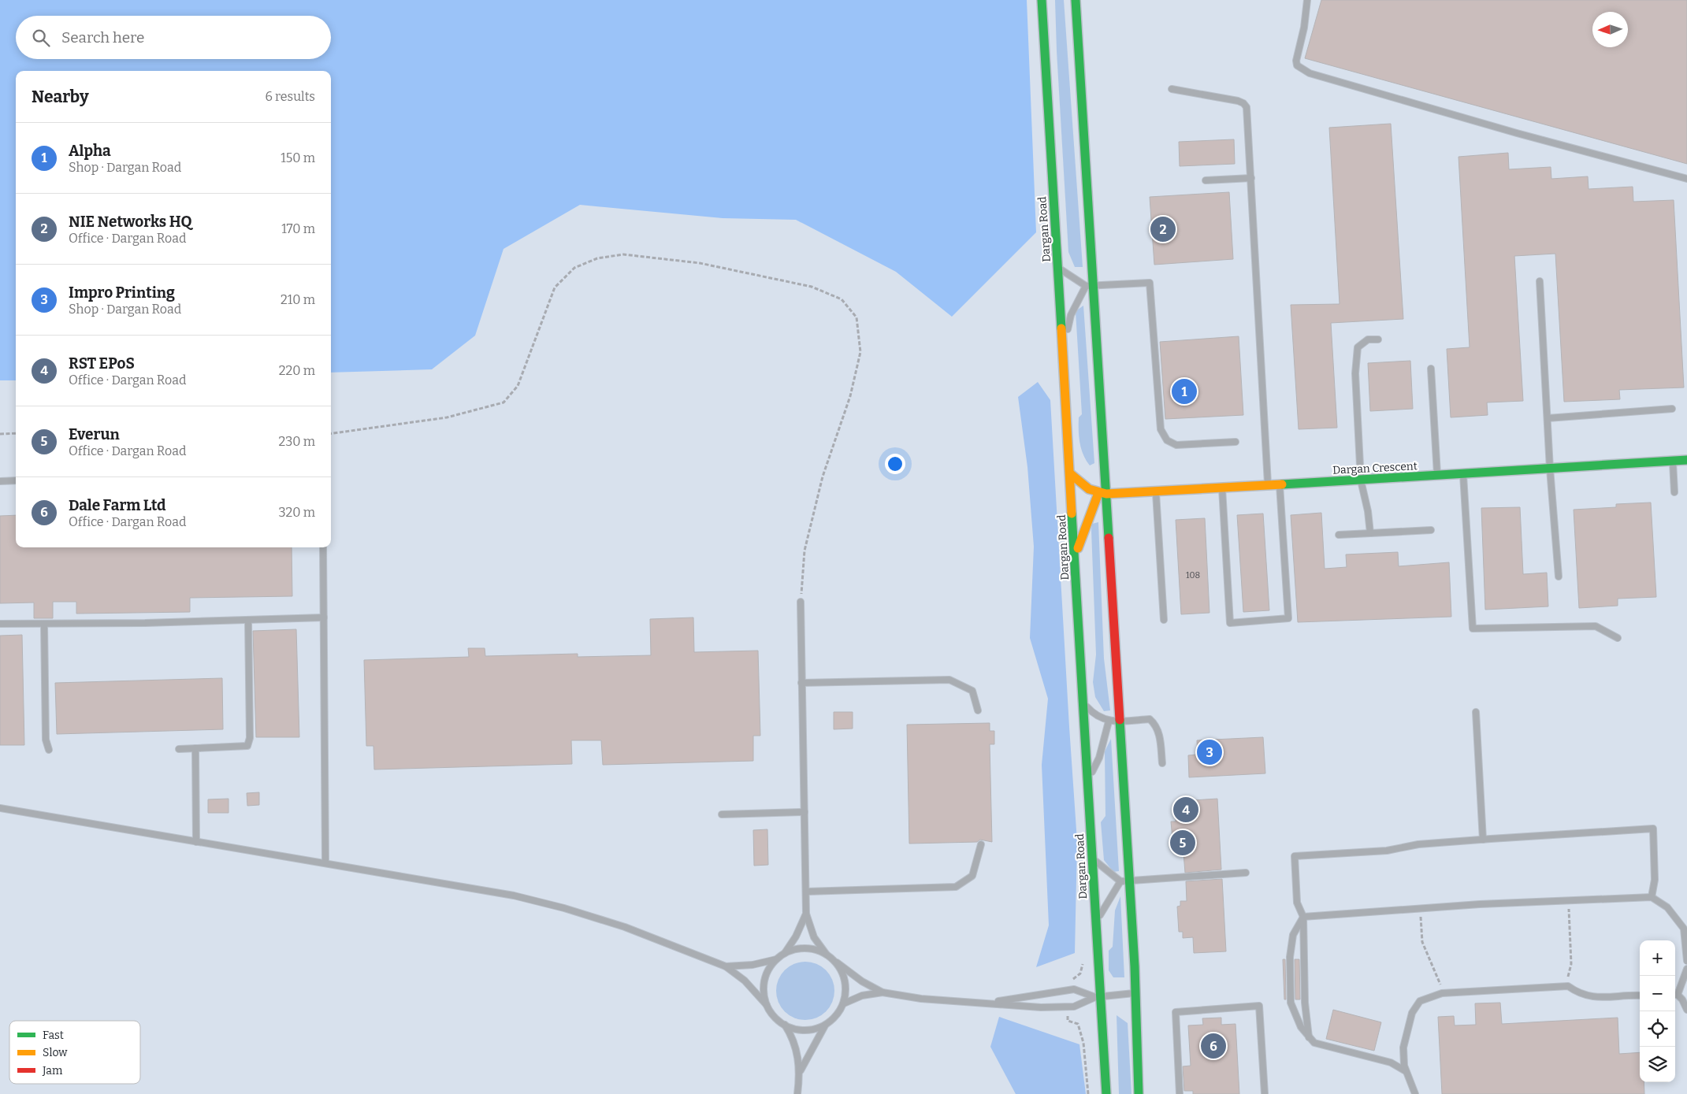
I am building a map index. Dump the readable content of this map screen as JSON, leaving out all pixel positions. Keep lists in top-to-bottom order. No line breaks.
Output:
{"streets":{"street":["Dargan Road","Dargan Crescent"]},"house_numbers":["108"],"legend":["Fast","Slow","Jam"],"north":"left","page":{"search":"Search here","heading":["Nearby","6 results"],"list":[{"mark":"1","name":"Alpha","note":"Shop · Dargan Road","value":"150 m"},{"mark":"2","name":"NIE Networks HQ","note":"Office · Dargan Road","value":"170 m"},{"mark":"3","name":"Impro Printing","note":"Shop · Dargan Road","value":"210 m"},{"mark":"4","name":"RST EPoS","note":"Office · Dargan Road","value":"220 m"},{"mark":"5","name":"Everun","note":"Office · Dargan Road","value":"230 m"},{"mark":"6","name":"Dale Farm Ltd","note":"Office · Dargan Road","value":"320 m"}],"pins":["2","1","3","4","5","6"],"map_buttons":["+","−"]}}
